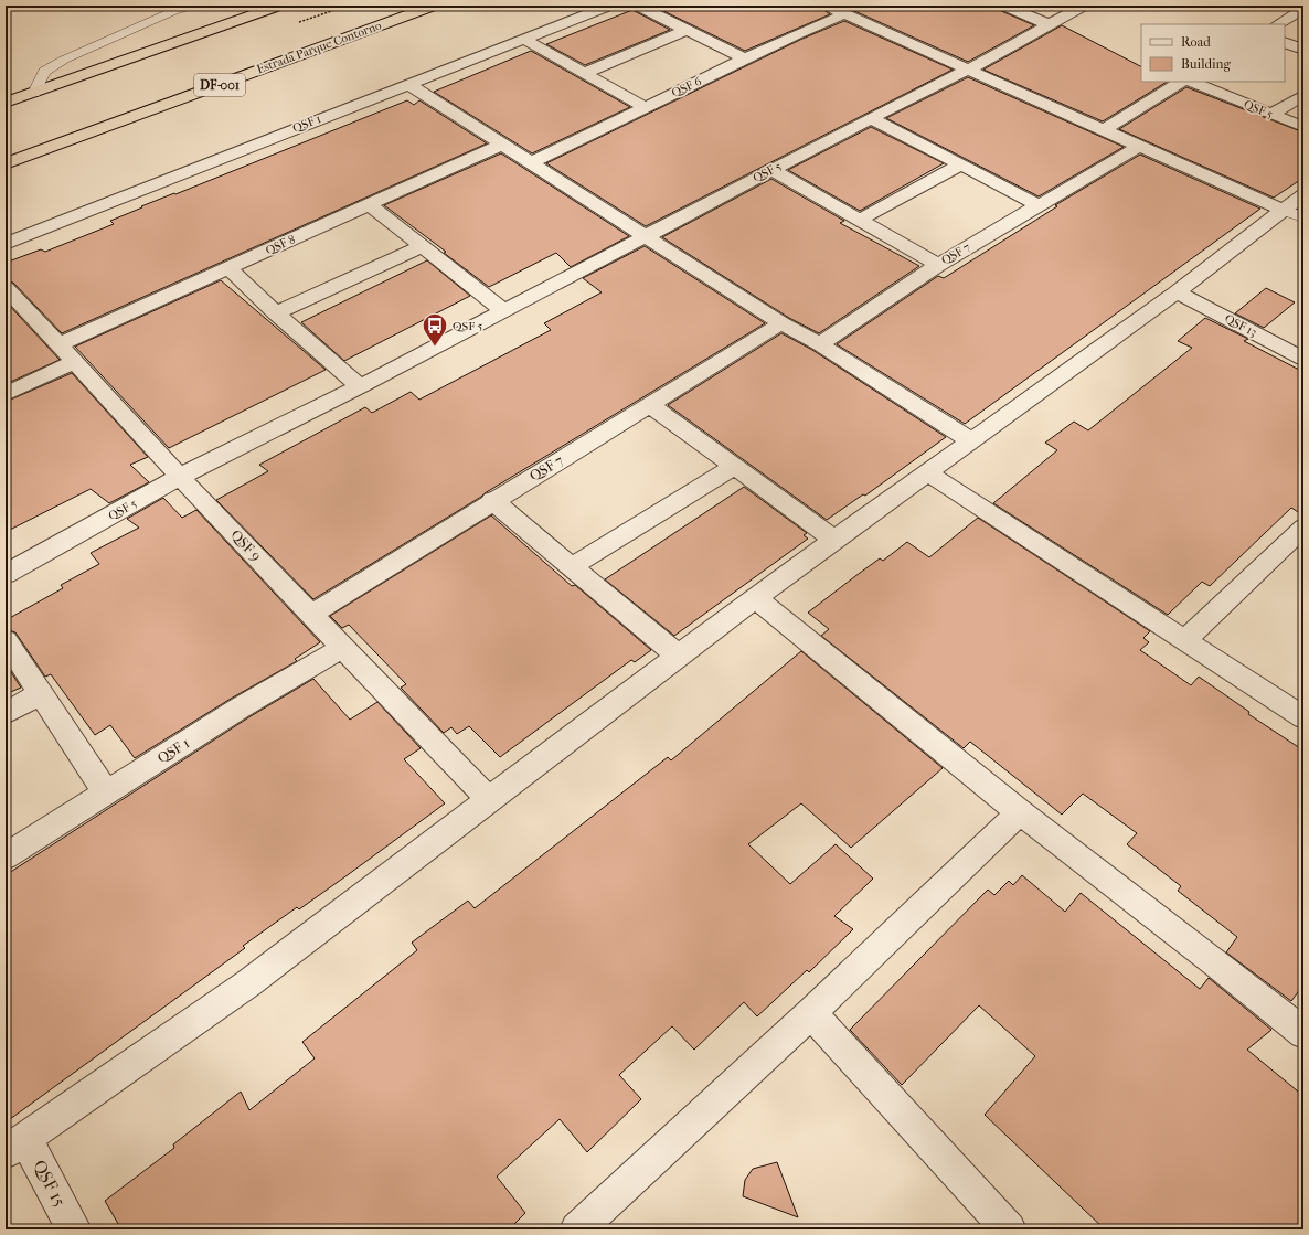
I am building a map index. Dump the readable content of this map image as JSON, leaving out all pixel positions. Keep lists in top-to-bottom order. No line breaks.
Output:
{"streets":{"highway":["Estrada Parque Contorno","DF-001"],"street":["QSF 6","QSF 5","QSF 1","QSF 8","QSF 7","QSF 13","QSF 9","QSF 15"]},"crossings":[["QSF 5","QSF 7"],["QSF 5","QSF 9"],["QSF 1","QSF 9"],["QSF 8","QSF 9"],["QSF 7","QSF 9"]],"places":{"bus stop":["QSF 5"]},"legend":["Road","Building"]}
